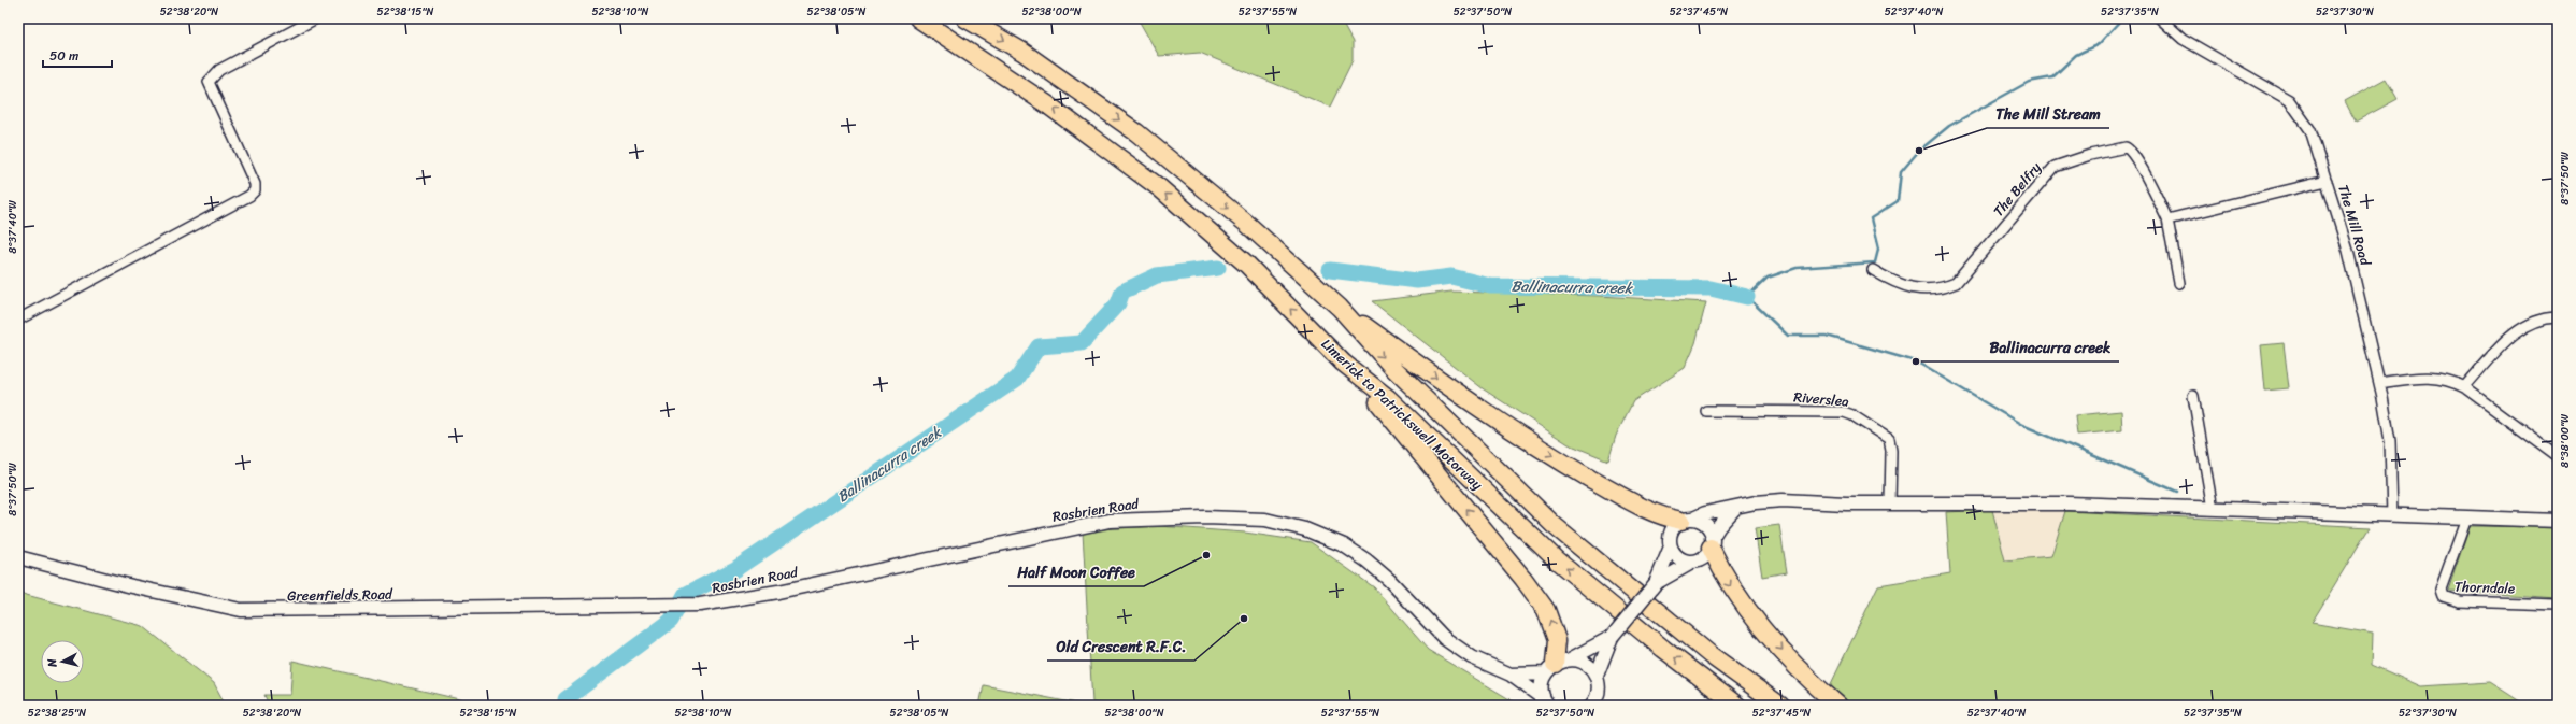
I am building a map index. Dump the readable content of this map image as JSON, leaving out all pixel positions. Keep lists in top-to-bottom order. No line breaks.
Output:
{"streets":{"highway":["Limerick to Patrickswell Motorway"],"street":["The Belfry","The Mill Road","Riverslea","Rosbrien Road","Thorndale","Greenfields Road"]},"crossings":[["Rosbrien Road","Greenfields Road"]],"water":["Ballinacurra creek"],"places":["The Mill Stream","Ballinacurra creek","Half Moon Coffee","Old Crescent R.F.C."],"scale_bar":"50 m","north":"left","coordinates":["52°38'20\"N","52°38'15\"N","52°38'10\"N","52°38'05\"N","52°38'00\"N","52°37'55\"N","52°37'50\"N","52°37'45\"N","52°37'40\"N","52°37'35\"N","52°37'30\"N","8°37'50\"W","8°37'40\"W","8°38'00\"W","52°38'25\"N"]}
